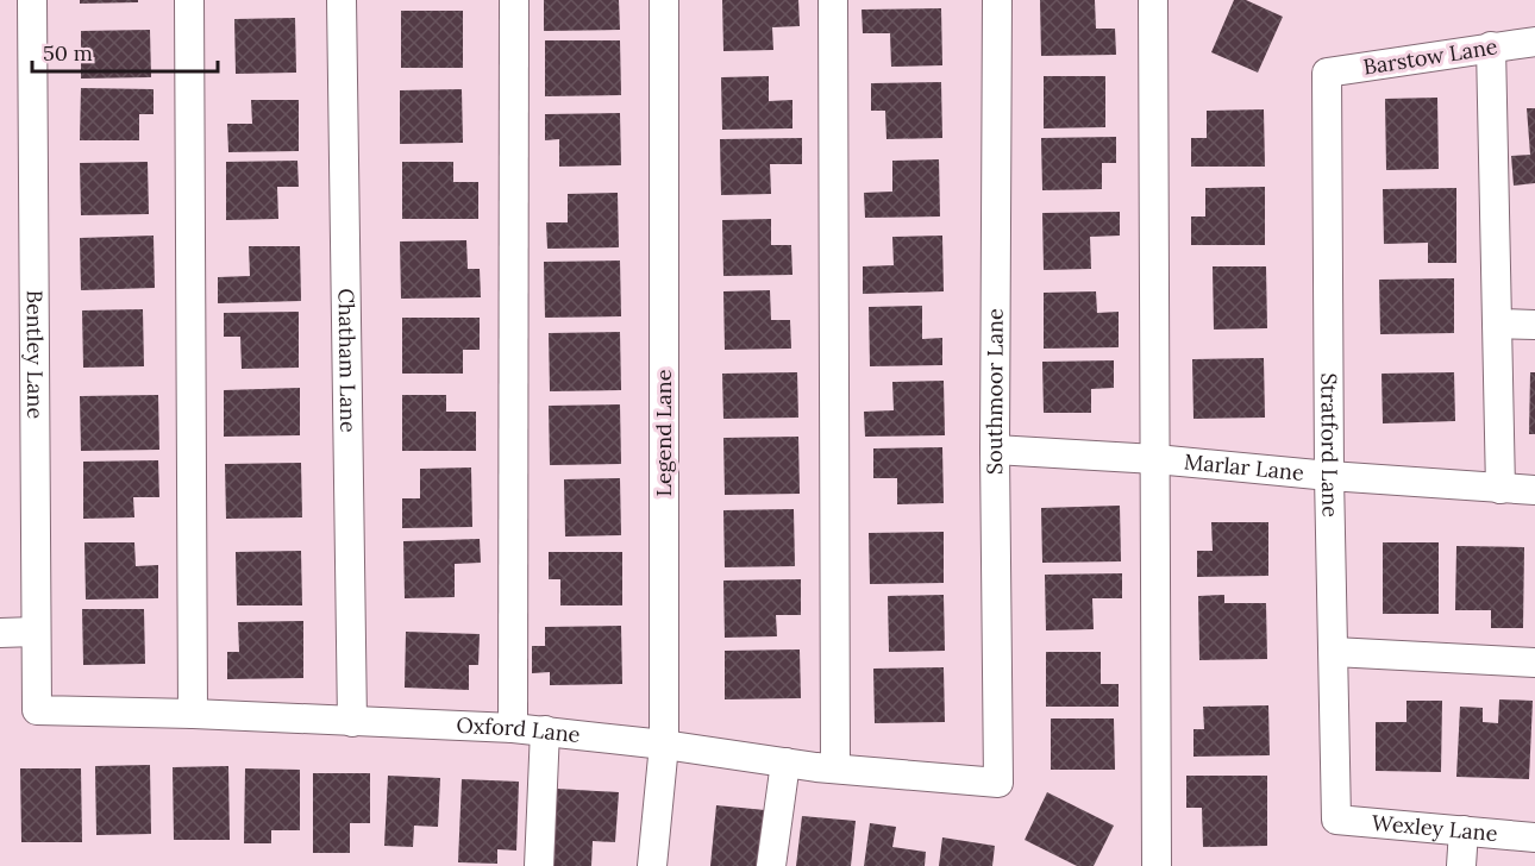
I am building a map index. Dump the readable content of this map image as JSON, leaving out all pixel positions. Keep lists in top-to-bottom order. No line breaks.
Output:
{"streets":{"street":["Barstow Lane","Bentley Lane","Chatham Lane","Southmoor Lane","Legend Lane","Stratford Lane","Marlar Lane","Oxford Lane","Wexley Lane"]},"crossings":[["Barstow Lane","Stratford Lane"],["Bentley Lane","Oxford Lane"],["Chatham Lane","Oxford Lane"],["Southmoor Lane","Marlar Lane"],["Southmoor Lane","Oxford Lane"],["Legend Lane","Oxford Lane"],["Stratford Lane","Marlar Lane"],["Stratford Lane","Wexley Lane"]],"scale_bar":"50 m"}
